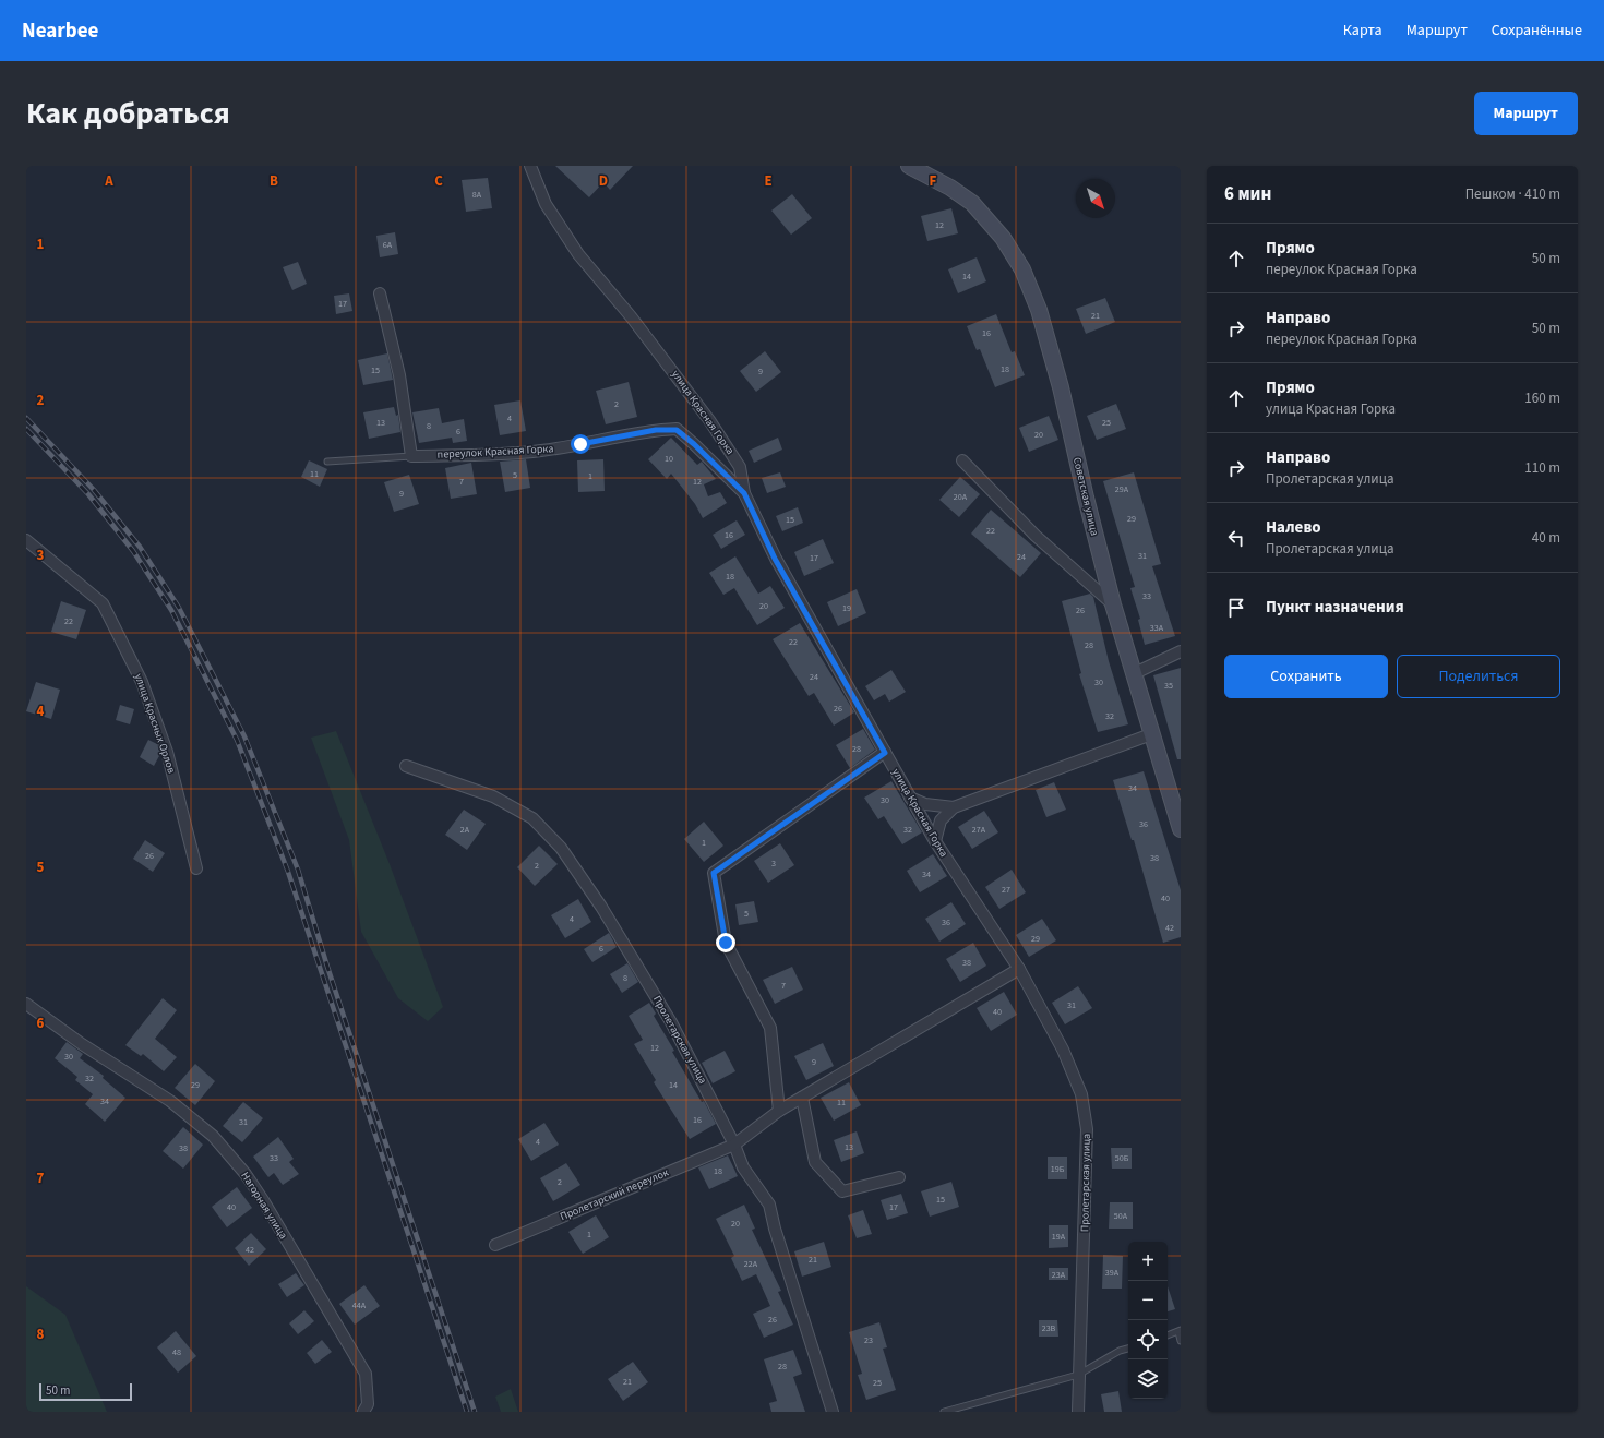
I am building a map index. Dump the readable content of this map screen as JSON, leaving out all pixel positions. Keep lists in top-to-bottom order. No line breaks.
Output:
{"streets":{"main road":["Советская улица"],"street":["улица Красная Горка","переулок Красная Горка","улица Красных Орлов","Пролетарская улица","Пролетарский переулок","Нагорная улица"]},"crossings":[["улица Красная Горка","переулок Красная Горка"],["улица Красная Горка","Пролетарская улица"],["улица Красная Горка","Пролетарский переулок"],["Пролетарская улица","Пролетарский переулок"]],"house_numbers":["8А","12","6А","14","17","21","16","18","15","9","2","4","13","25","8","6","20","10","11","5","1","7","12","29А","9","20А","29","15","22","16","31","24","17","18","33","20","19","26","22","33А","22","28","24","30","35","26","32","28","34","30","36","2А","32","27А","1","26","38","3","2","34","27","40","5","4","36","42","29","6","38","8","7","31","40","12","30","9","32","29","14","34","11","16","31","4","13","38","33","50Б","19Б","18","2","15","40","17","50А","20","1","19А","42","21","22А","39А","23А","44А","26","23В","23","48","28","21","25"],"scale_bar":"50 m","north":"bottom right","page":{"header":"Nearbee","nav":["Карта","Маршрут","Сохранённые"],"title":"Как добраться","buttons":["Маршрут",["Сохранить","Поделиться"]],"heading":["6 мин","Пешком · 410 m"],"list":[["Прямо","переулок Красная Горка","50 m"],["Направо","переулок Красная Горка","50 m"],["Прямо","улица Красная Горка","160 m"],["Направо","Пролетарская улица","110 m"],["Налево","Пролетарская улица","40 m"],"Пункт назначения"],"map_buttons":["+","−"],"scale":"50 m"},"grid":{"columns":["A","B","C","D","E","F"],"rows":["1","2","3","4","5","6","7","8"]}}
